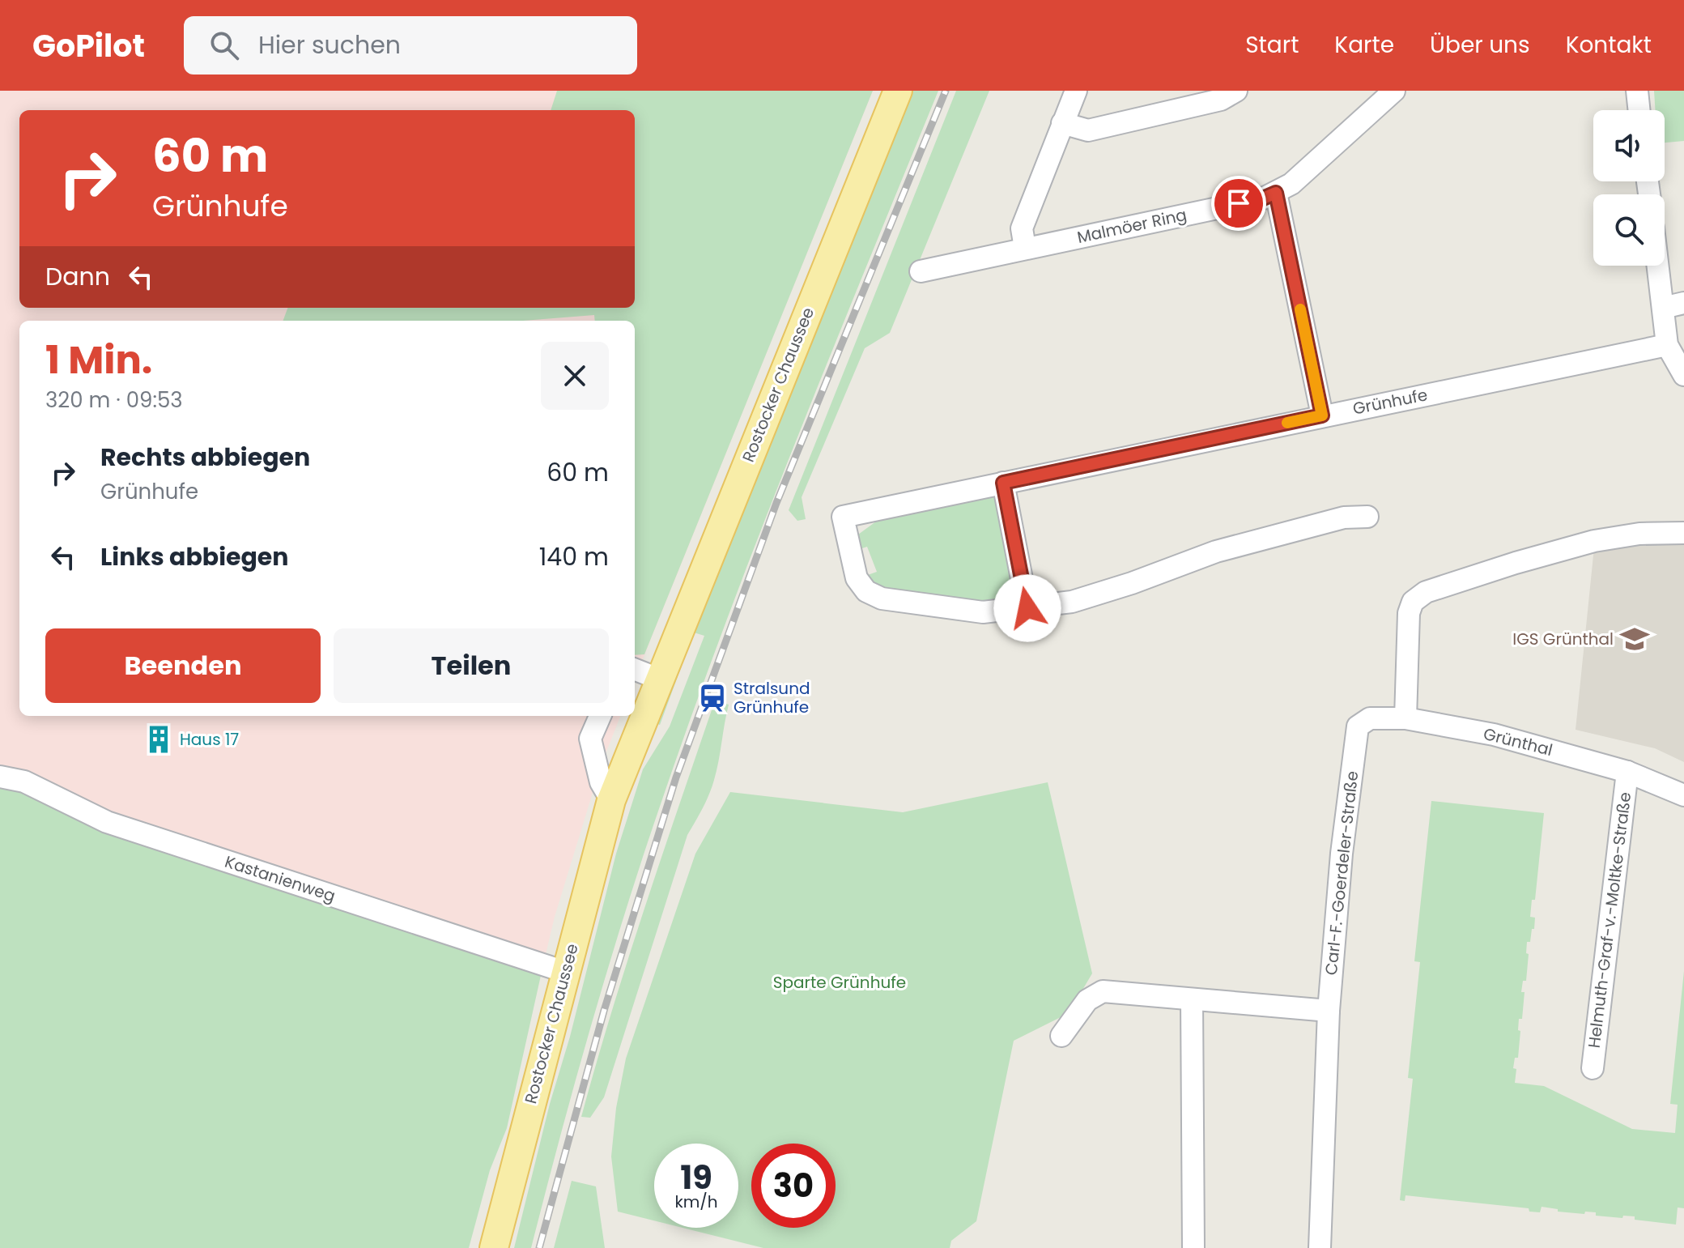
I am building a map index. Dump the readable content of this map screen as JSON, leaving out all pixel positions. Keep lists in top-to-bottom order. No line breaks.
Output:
{"streets":{"main road":["Rostocker Chaussee"],"street":["Malmöer Ring","Grünhufe","Grünthal","Carl-F.-Goerdeler-Straße","Kastanienweg","Helmuth-Graf-v.-Moltke-Straße"]},"crossings":[["Rostocker Chaussee","Kastanienweg"],["Grünthal","Carl-F.-Goerdeler-Straße"],["Grünthal","Helmuth-Graf-v.-Moltke-Straße"]],"parks":["Sparte Grünhufe"],"places":{"school or university":["IGS Grünthal"],"station":["Stralsund Grünhufe"],"building":["Haus 17"]},"page":{"header":"GoPilot","search":"Hier suchen","nav":["Start","Karte","Über uns","Kontakt"],"turn":["60 m","Grünhufe"],"then":"Dann","heading":["1 Min.","320 m · 09:53"],"list":[{"name":"Rechts abbiegen","note":"Grünhufe","value":"60 m"},{"name":"Links abbiegen","value":"140 m"}],"buttons":["Beenden","Teilen"],"speed":"19 km/h","limit":"30"}}
